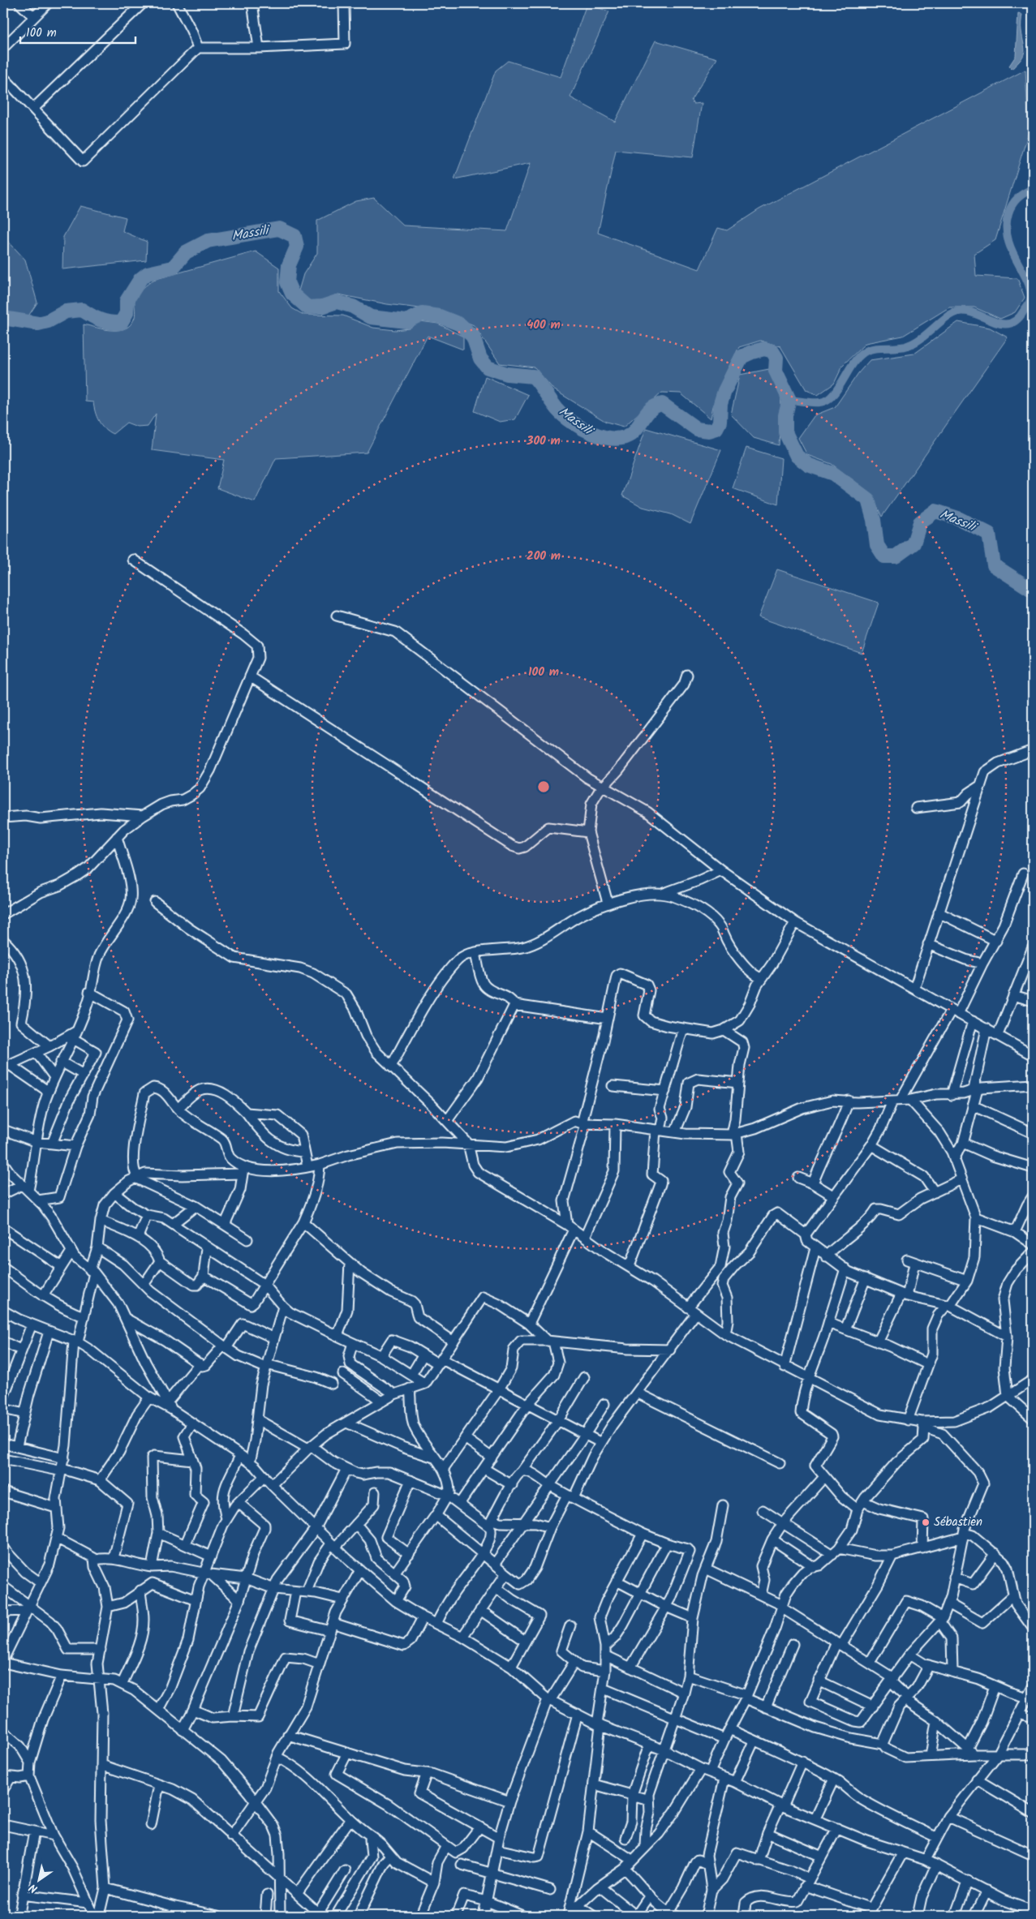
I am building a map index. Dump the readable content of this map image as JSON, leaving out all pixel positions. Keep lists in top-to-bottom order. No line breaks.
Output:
{"water":["Massili"],"places":["Sébastien"],"scale_bar":"100 m","north":"bottom left","rings":["400 m","300 m","200 m","100 m"]}
